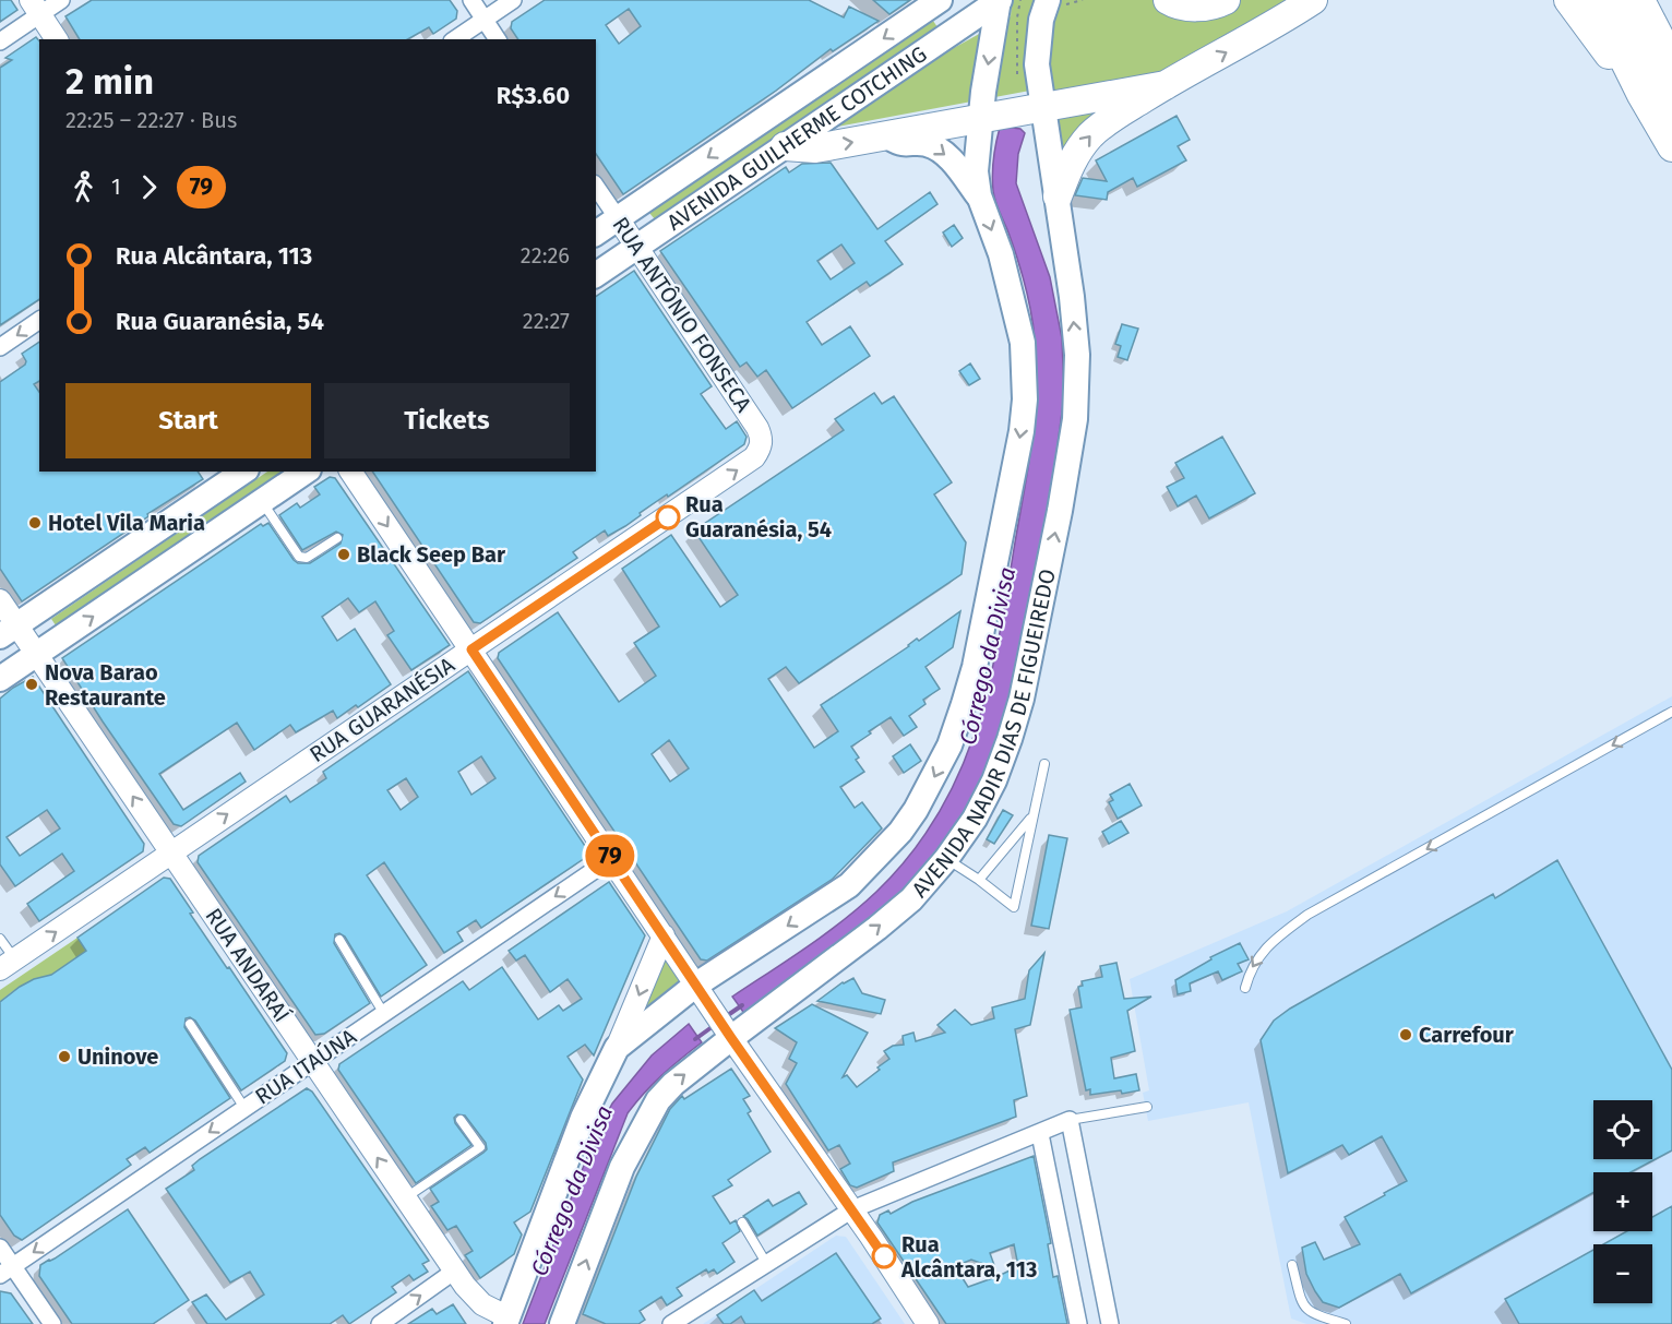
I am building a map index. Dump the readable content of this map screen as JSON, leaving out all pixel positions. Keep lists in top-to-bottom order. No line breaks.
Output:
{"streets":{"main road":["AVENIDA GUILHERME COTCHING","AVENIDA NADIR DIAS DE FIGUEIREDO"],"street":["RUA ANTÔNIO FONSECA","RUA GUARANÉSIA","RUA ANDARAÍ","RUA ITAÚNA"]},"crossings":[["AVENIDA GUILHERME COTCHING","RUA ANTÔNIO FONSECA"],["AVENIDA GUILHERME COTCHING","AVENIDA NADIR DIAS DE FIGUEIREDO"],["RUA ANTÔNIO FONSECA","RUA GUARANÉSIA"],["RUA GUARANÉSIA","RUA ANDARAÍ"],["AVENIDA NADIR DIAS DE FIGUEIREDO","RUA ANDARAÍ"],["RUA ANDARAÍ","RUA ITAÚNA"]],"one_way":["RUA GUARANÉSIA","RUA ANDARAÍ","RUA ITAÚNA"],"water":["Córrego da Divisa"],"places":["Rua Guaranésia, 54","Hotel Vila Maria","Black Seep Bar","Nova Barao Restaurante","Carrefour","Uninove","Rua Alcântara, 113"],"lines":["bus line 79"],"page":{"on_map":"79","heading":["2 min","22:25 – 22:27 · Bus","R$3.60"],"legs":["1","79"],"list":[{"name":"Rua Alcântara, 113","value":"22:26"},{"name":"Rua Guaranésia, 54","value":"22:27"}],"buttons":["Start","Tickets"],"map_buttons":["+","−"]}}
